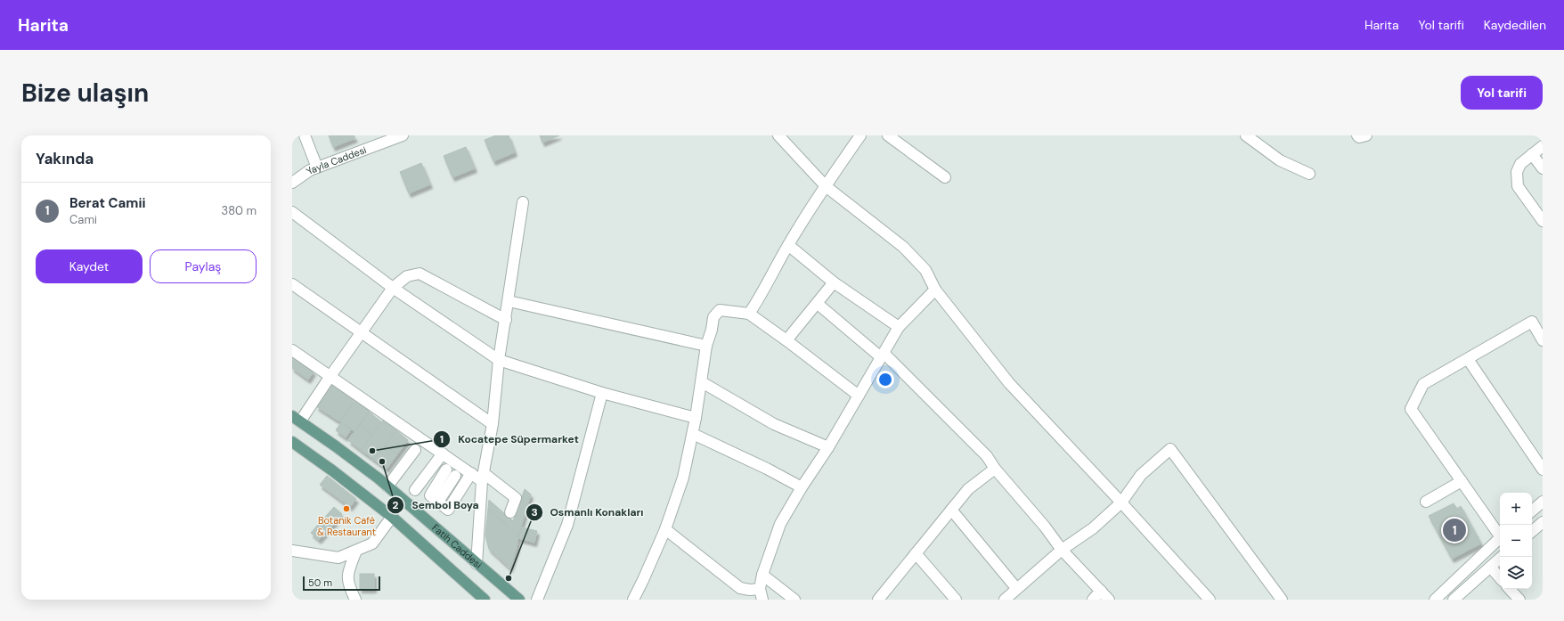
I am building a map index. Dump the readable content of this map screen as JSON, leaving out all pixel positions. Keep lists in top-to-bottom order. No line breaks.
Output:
{"streets":{"main road":["Fatih Caddesi"],"street":["Yayla Caddesi"]},"places":["Kocatepe Süpermarket","Sembol Boya","Botanik Café & Restaurant","Osmanlı Konakları"],"scale_bar":"50 m","page":{"header":"Harita","nav":["Harita","Yol tarifi","Kaydedilen"],"buttons":["Yol tarifi",["Kaydet","Paylaş"]],"title":"Bize ulaşın","heading":"Yakında","list":[{"mark":"1","name":"Berat Camii","note":"Cami","value":"380 m"}],"map_buttons":["+","−"],"pins":"1","scale":"50 m"}}
